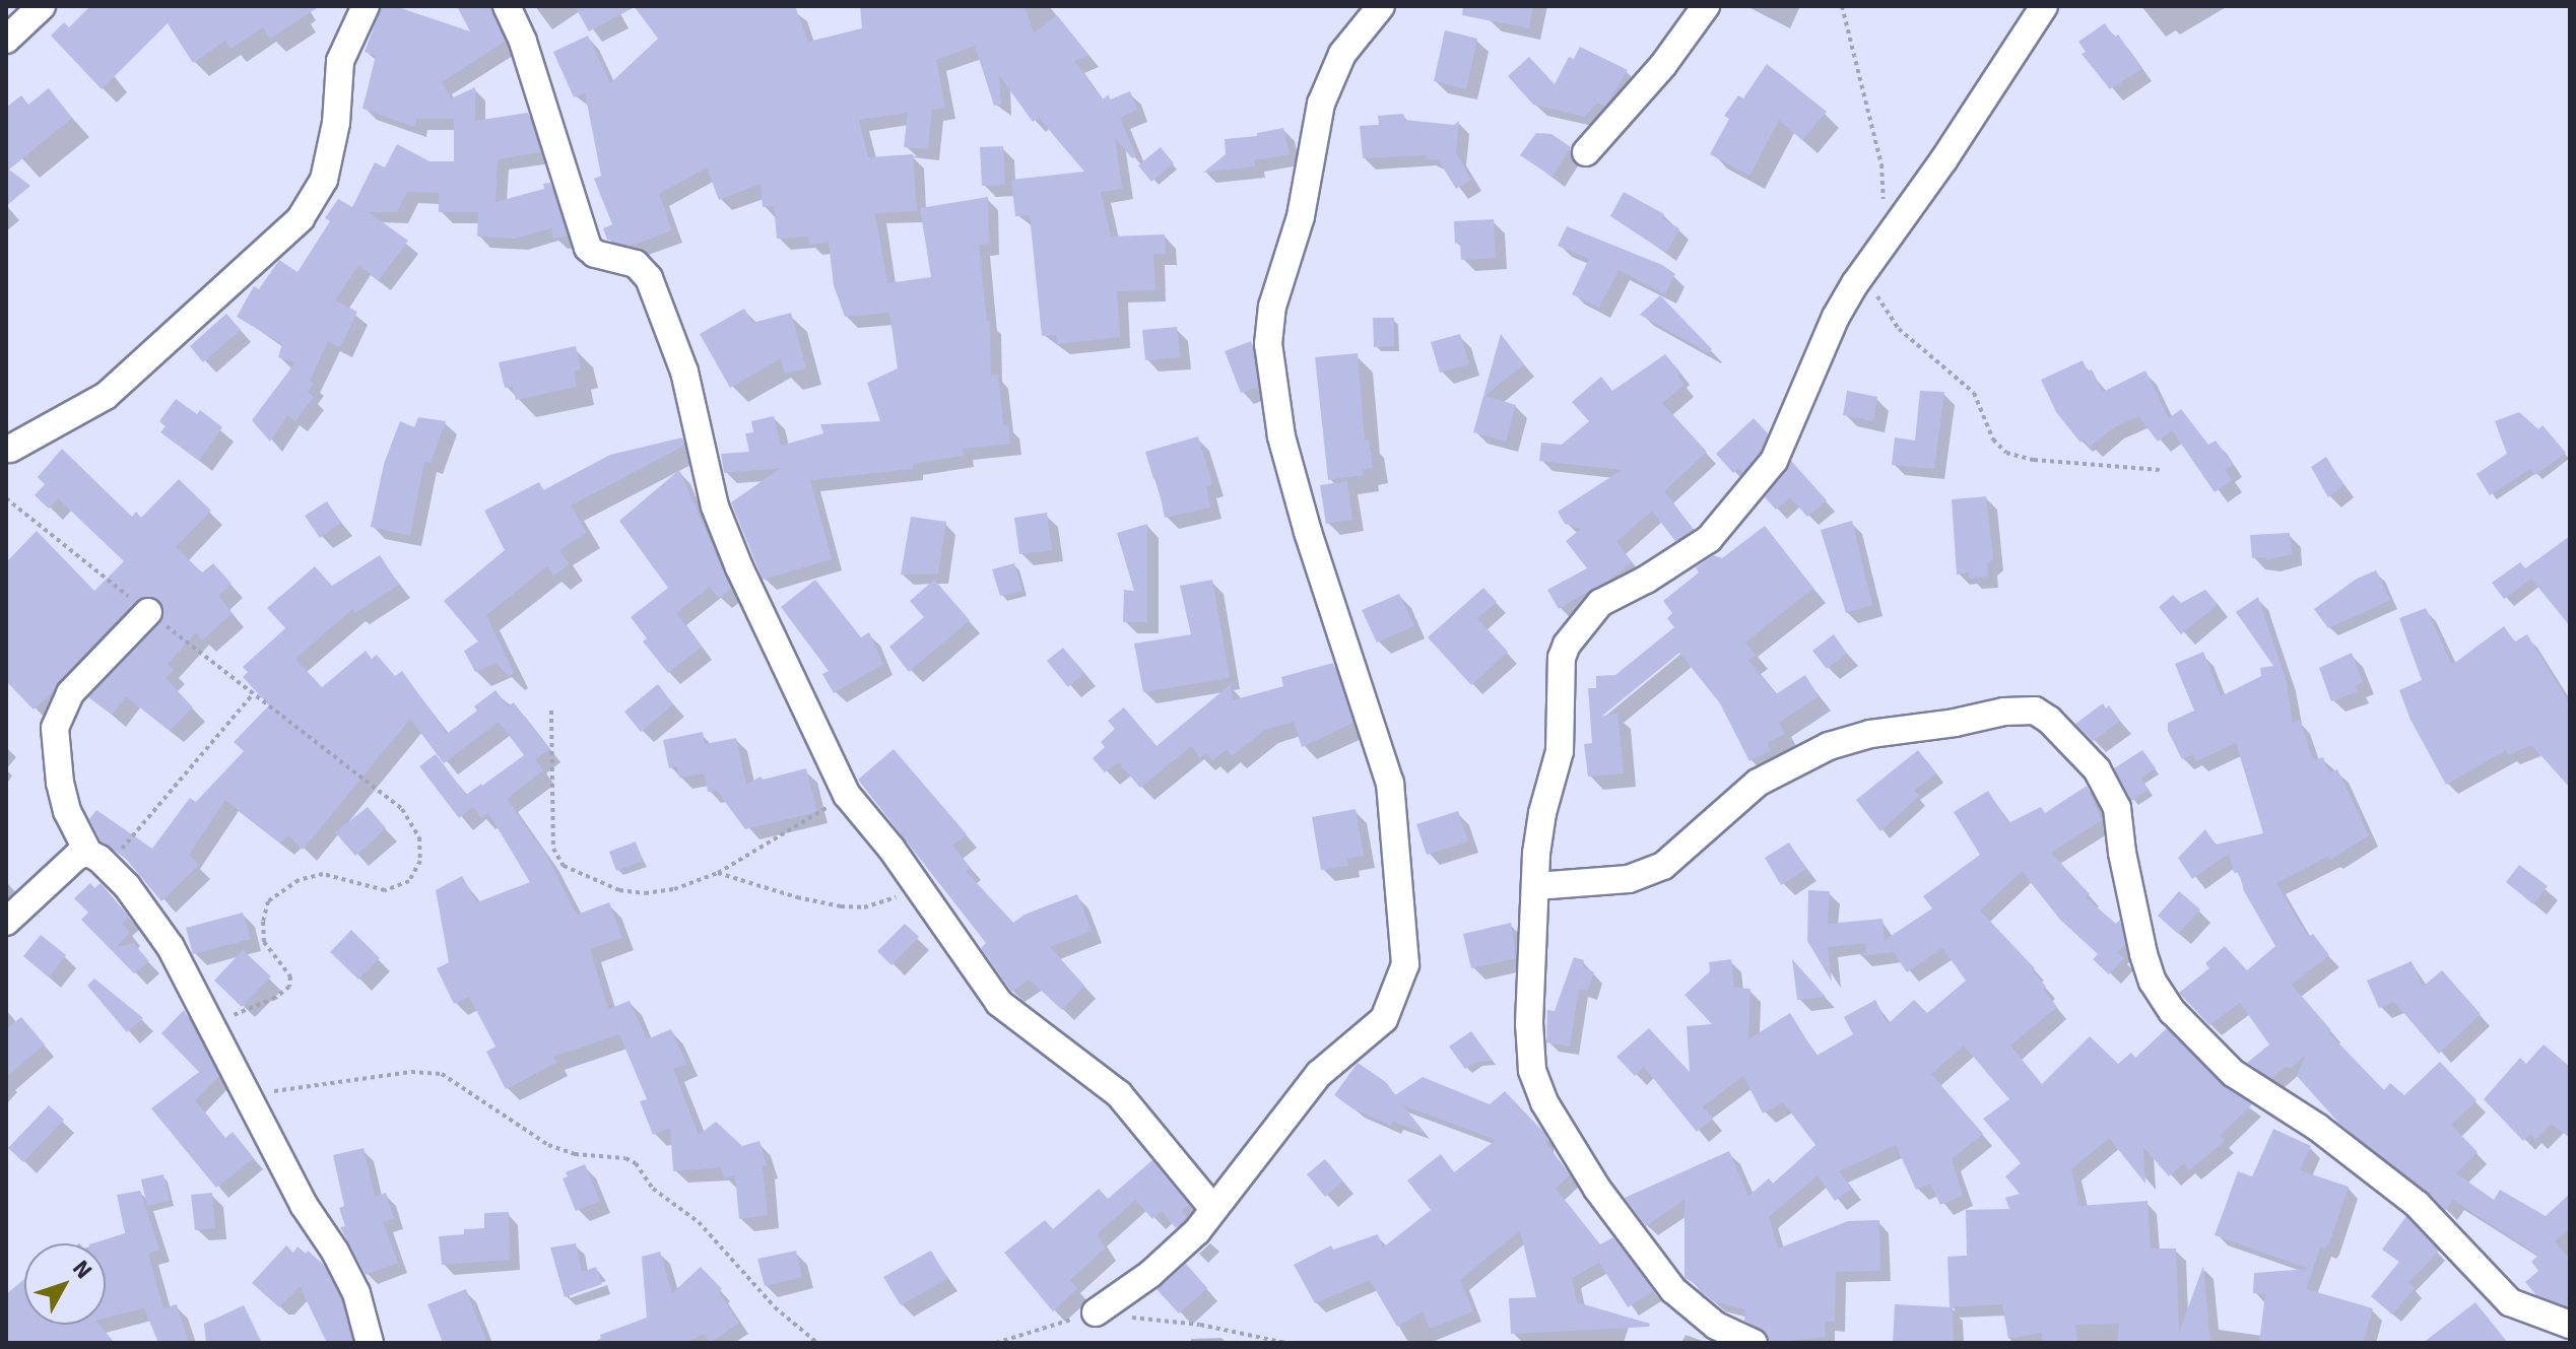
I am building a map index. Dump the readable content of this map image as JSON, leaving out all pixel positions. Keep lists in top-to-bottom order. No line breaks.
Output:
{"north":"top right"}
